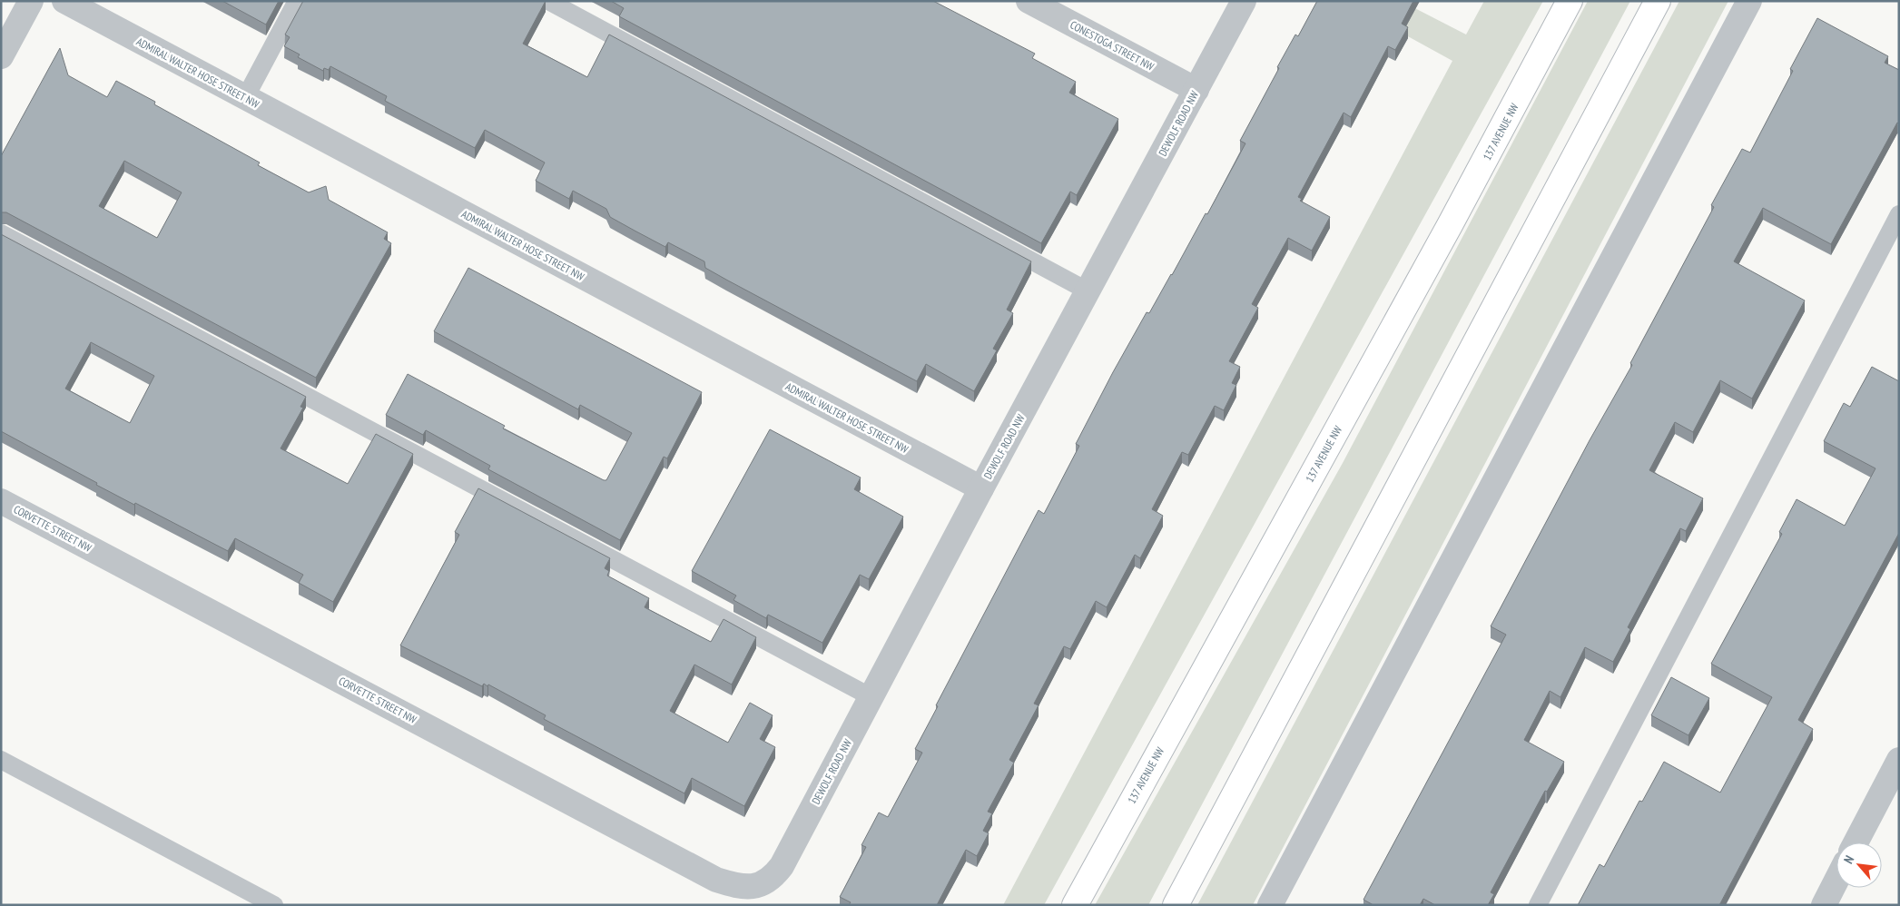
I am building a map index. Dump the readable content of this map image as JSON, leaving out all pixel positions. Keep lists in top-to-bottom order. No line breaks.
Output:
{"streets":{"main road":["137 AVENUE NW"],"street":["CONESTOGA STREET NW","ADMIRAL WALTER HOSE STREET NW","DEWOLF ROAD NW","CORVETTE STREET NW"]},"crossings":[["CONESTOGA STREET NW","DEWOLF ROAD NW"],["ADMIRAL WALTER HOSE STREET NW","DEWOLF ROAD NW"],["DEWOLF ROAD NW","CORVETTE STREET NW"]],"north":"top left"}
